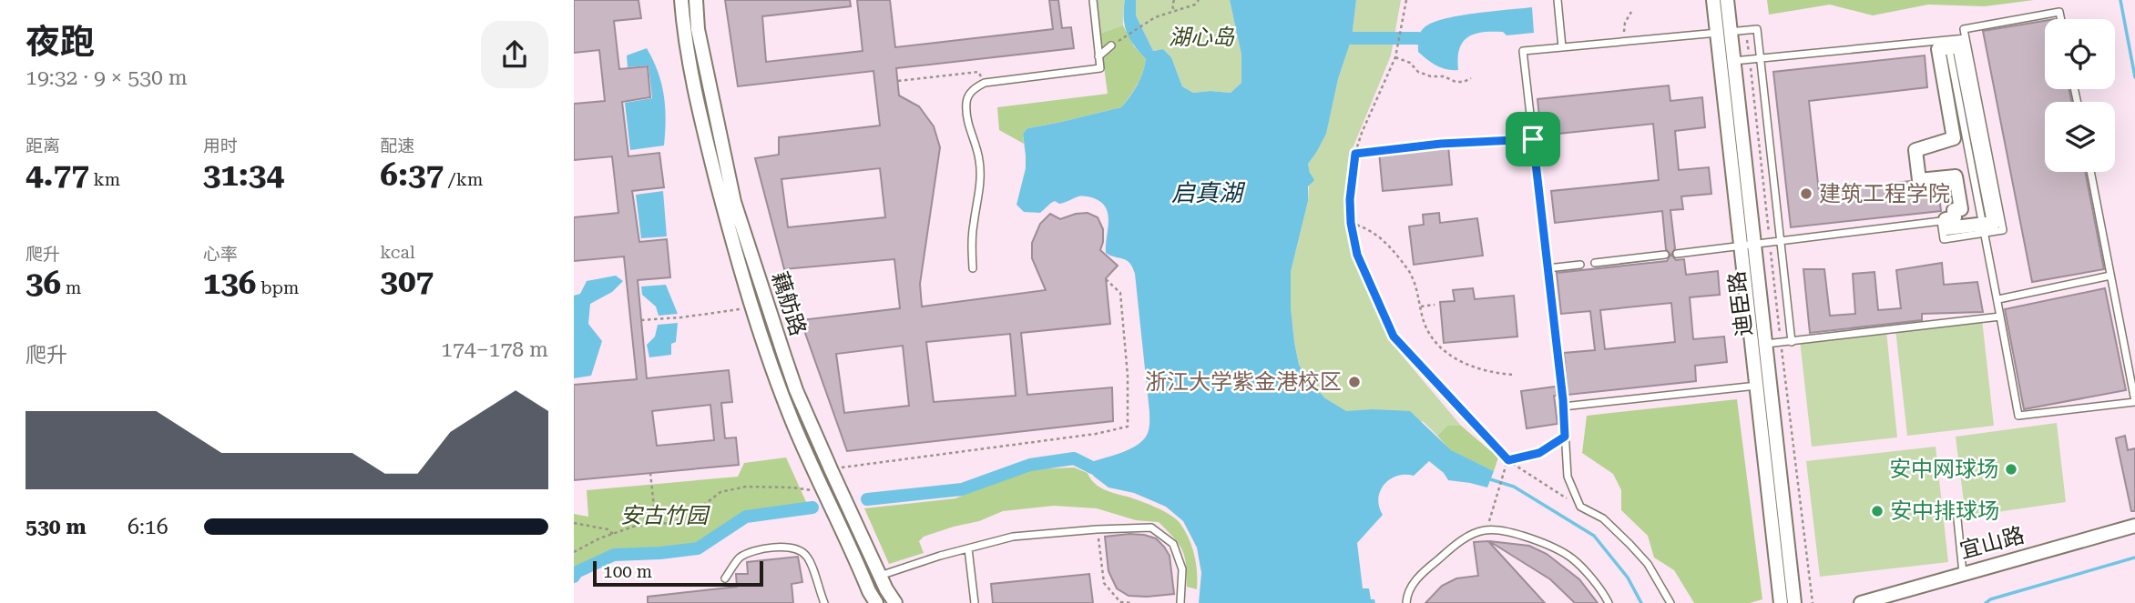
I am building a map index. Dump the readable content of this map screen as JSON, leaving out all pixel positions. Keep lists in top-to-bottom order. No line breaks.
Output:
{"streets":{"street":["藕舫路","迪臣路","宜山路"]},"water":["启真湖"],"parks":["湖心岛","安古竹园"],"places":["建筑工程学院","浙江大学紫金港校区","安中网球场","安中排球场"],"scale_bar":"100 m","page":{"heading":["夜跑","19:32 · 9 × 530 m"],"stats":[["距离","4.77 km"],["用时","31:34"],["配速","6:37 /km"],["爬升","36 m"],["心率","136 bpm"],["kcal","307"]],"chart":["爬升","174–178 m"],"list":[{"name":"530 m","note":"6:16"}],"scale":"100 m"}}
